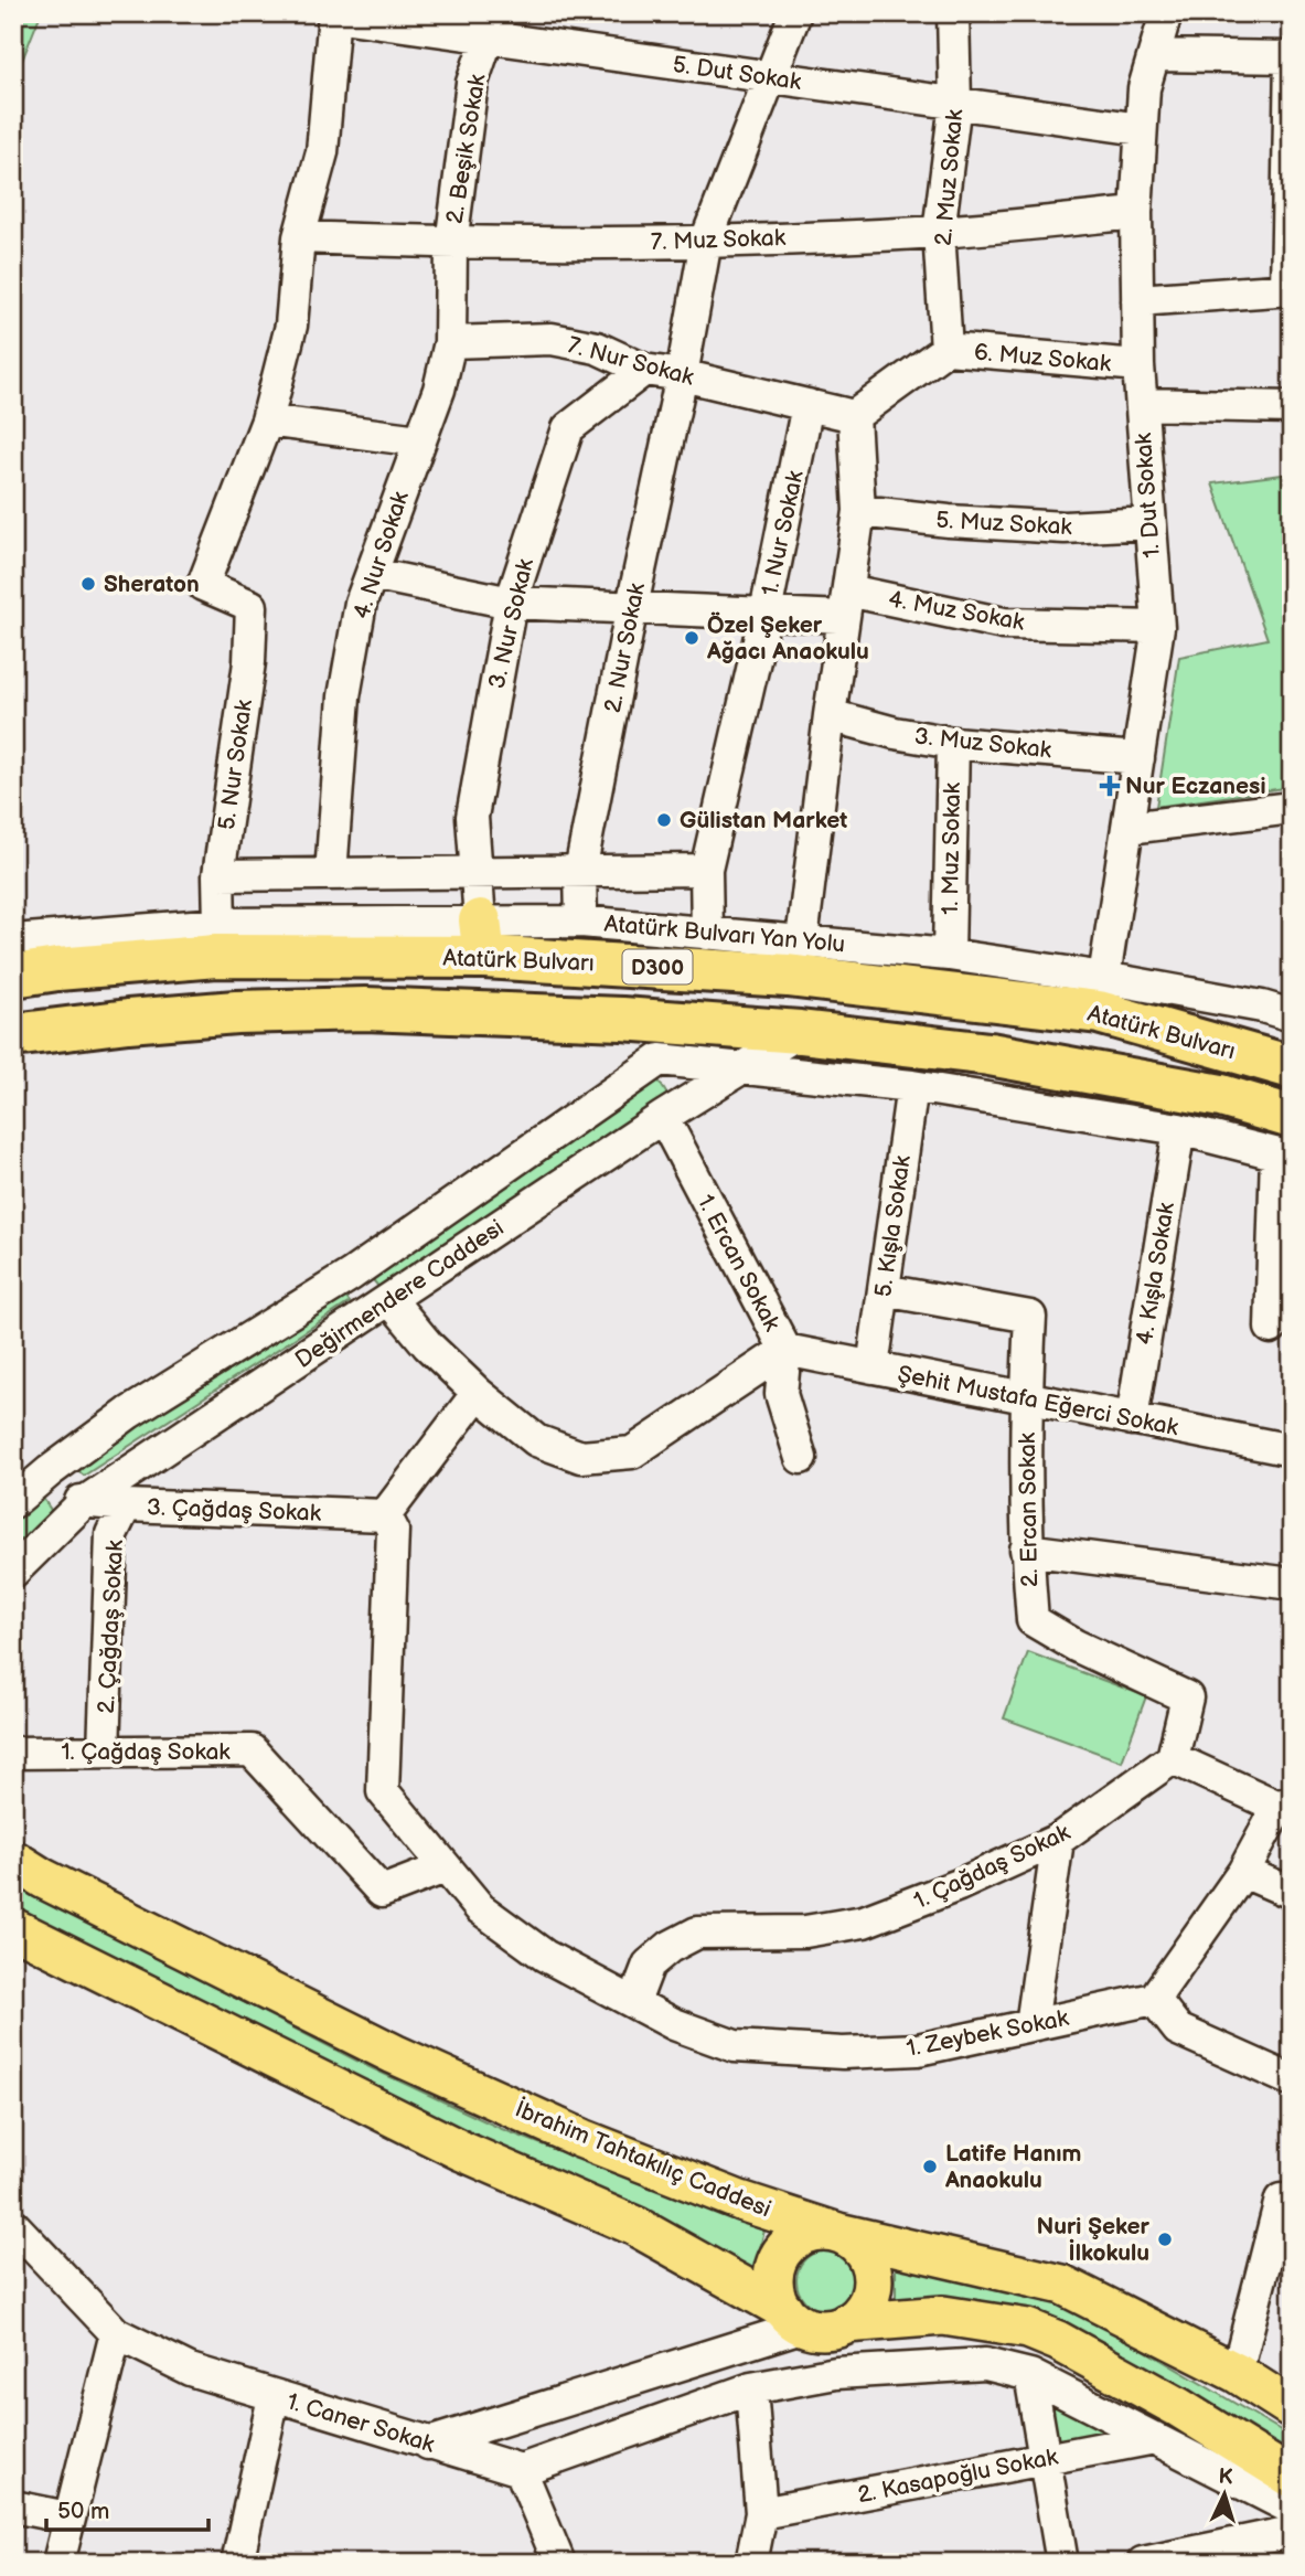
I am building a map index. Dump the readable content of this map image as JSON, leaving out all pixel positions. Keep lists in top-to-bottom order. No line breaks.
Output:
{"streets":{"highway":["Atatürk Bulvarı","D300"],"main road":["İbrahim Tahtakılıç Caddesi"],"street":["5. Dut Sokak","2. Beşik Sokak","2. Muz Sokak","7. Muz Sokak","6. Muz Sokak","7. Nur Sokak","1. Dut Sokak","5. Muz Sokak","1. Nur Sokak","4. Nur Sokak","4. Muz Sokak","3. Nur Sokak","2. Nur Sokak","3. Muz Sokak","5. Nur Sokak","1. Muz Sokak","Atatürk Bulvarı Yan Yolu","5. Kışla Sokak","1. Ercan Sokak","4. Kışla Sokak","Değirmendere Caddesi","Şehit Mustafa Eğerci Sokak","3. Çağdaş Sokak","2. Ercan Sokak","2. Çağdaş Sokak","1. Çağdaş Sokak","1. Zeybek Sokak","1. Caner Sokak","2. Kasapoğlu Sokak"]},"crossings":[["5. Dut Sokak","2. Beşik Sokak"],["5. Dut Sokak","2. Muz Sokak"],["5. Dut Sokak","1. Dut Sokak"],["5. Dut Sokak","2. Nur Sokak"],["2. Beşik Sokak","7. Muz Sokak"],["2. Beşik Sokak","4. Nur Sokak"],["2. Muz Sokak","7. Muz Sokak"],["2. Muz Sokak","6. Muz Sokak"],["7. Muz Sokak","1. Dut Sokak"],["7. Muz Sokak","4. Nur Sokak"],["7. Muz Sokak","2. Nur Sokak"],["6. Muz Sokak","1. Dut Sokak"],["7. Nur Sokak","1. Nur Sokak"],["7. Nur Sokak","4. Nur Sokak"],["7. Nur Sokak","3. Nur Sokak"],["7. Nur Sokak","2. Nur Sokak"],["1. Dut Sokak","5. Muz Sokak"],["1. Dut Sokak","4. Muz Sokak"],["1. Dut Sokak","3. Muz Sokak"],["1. Dut Sokak","Atatürk Bulvarı Yan Yolu"],["1. Dut Sokak","Atatürk Bulvarı"],["1. Nur Sokak","4. Muz Sokak"],["1. Nur Sokak","Atatürk Bulvarı Yan Yolu"],["4. Nur Sokak","4. Muz Sokak"],["4. Muz Sokak","3. Nur Sokak"],["4. Muz Sokak","2. Nur Sokak"],["3. Nur Sokak","Atatürk Bulvarı Yan Yolu"],["3. Nur Sokak","Atatürk Bulvarı"],["2. Nur Sokak","Atatürk Bulvarı Yan Yolu"],["3. Muz Sokak","1. Muz Sokak"],["5. Nur Sokak","Atatürk Bulvarı Yan Yolu"],["1. Muz Sokak","Atatürk Bulvarı Yan Yolu"],["Atatürk Bulvarı Yan Yolu","Atatürk Bulvarı"],["Atatürk Bulvarı","Değirmendere Caddesi"],["5. Kışla Sokak","Şehit Mustafa Eğerci Sokak"],["5. Kışla Sokak","2. Ercan Sokak"],["1. Ercan Sokak","Değirmendere Caddesi"],["1. Ercan Sokak","Şehit Mustafa Eğerci Sokak"],["4. Kışla Sokak","Şehit Mustafa Eğerci Sokak"],["Değirmendere Caddesi","3. Çağdaş Sokak"],["Şehit Mustafa Eğerci Sokak","2. Ercan Sokak"],["3. Çağdaş Sokak","2. Çağdaş Sokak"],["3. Çağdaş Sokak","1. Zeybek Sokak"],["2. Ercan Sokak","1. Çağdaş Sokak"],["2. Çağdaş Sokak","1. Çağdaş Sokak"],["1. Çağdaş Sokak","1. Zeybek Sokak"]],"places":{"other":["Sheraton","Özel Şeker Ağacı Anaokulu","Gülistan Market","Latife Hanım Anaokulu","Nuri Şeker İlkokulu"],"health":["Nur Eczanesi"]},"scale_bar":"50 m","north":"top"}
